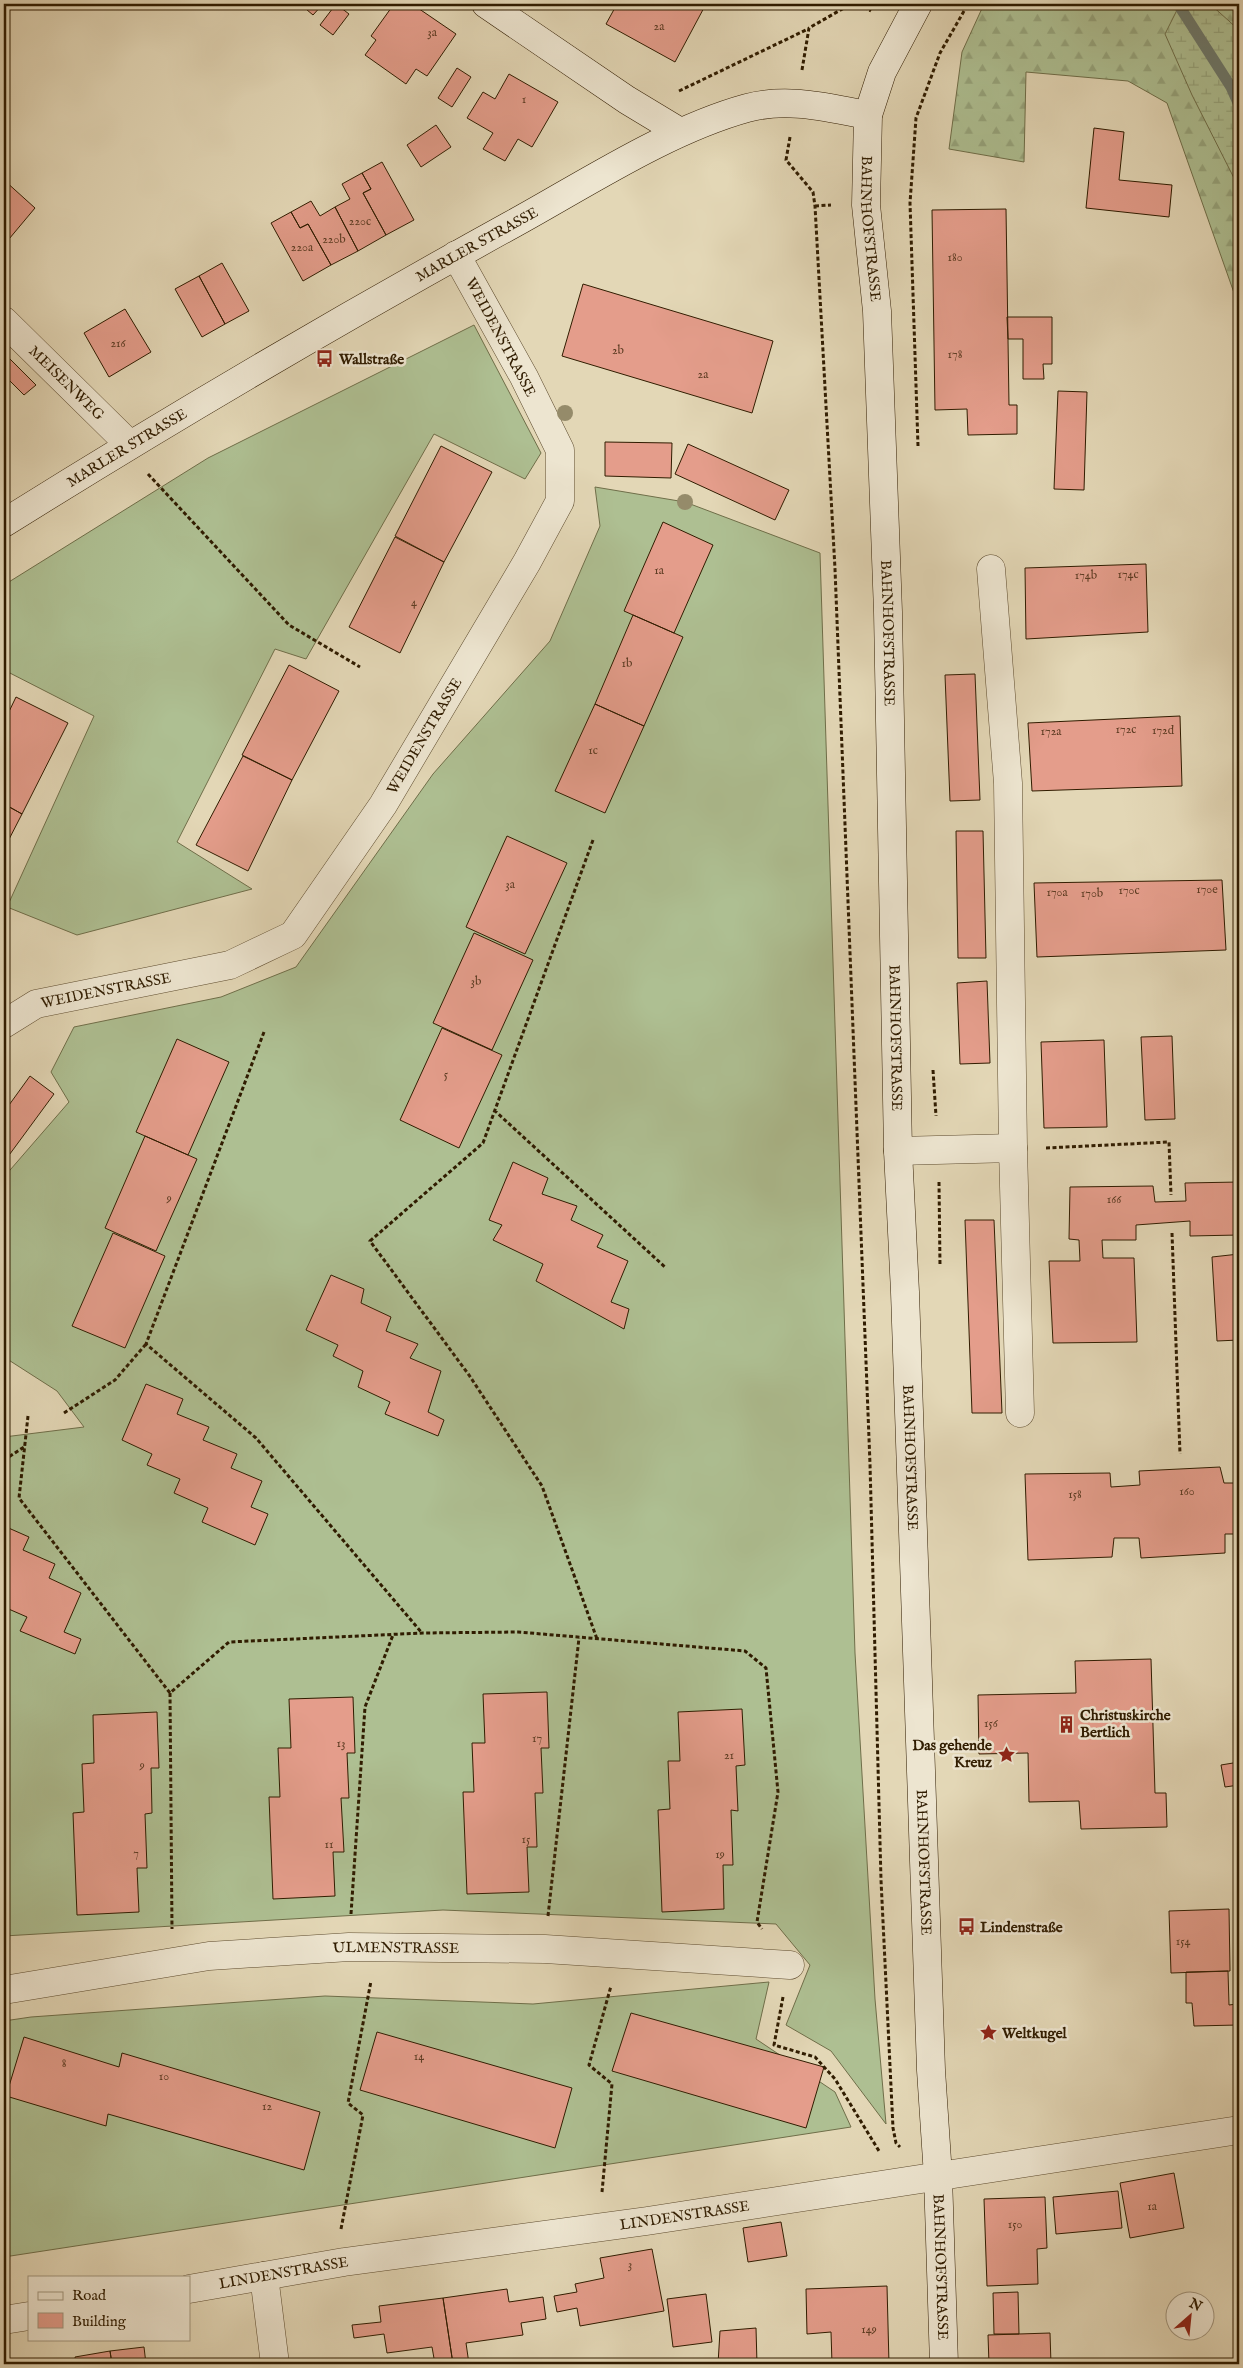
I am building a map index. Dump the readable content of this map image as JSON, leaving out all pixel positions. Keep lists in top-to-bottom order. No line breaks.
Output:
{"streets":{"street":["BAHNHOFSTRASSE","MARLER STRASSE","WEIDENSTRASSE","MEISENWEG","ULMENSTRASSE","LINDENSTRASSE"]},"crossings":[["BAHNHOFSTRASSE","MARLER STRASSE"],["BAHNHOFSTRASSE","LINDENSTRASSE"],["MARLER STRASSE","WEIDENSTRASSE"],["MARLER STRASSE","MEISENWEG"]],"places":{"bus stop":["Wallstraße","Lindenstraße"],"building":["Christuskirche Bertlich"],"place":["Das gehende Kreuz","Weltkugel"]},"house_numbers":["2a","3a","1","220c","220b","220a","180","216","2b","178","2a","1a","174c","174b","4","1b","172c","172d","172a","1c","3a","170e","170c","170a","170b","3b","5","9","166","160","158","156","17","13","21","9","15","11","7","19","154","14","8","10","12","1a","150","3","149"],"legend":["Road","Building"],"north":"top right"}
